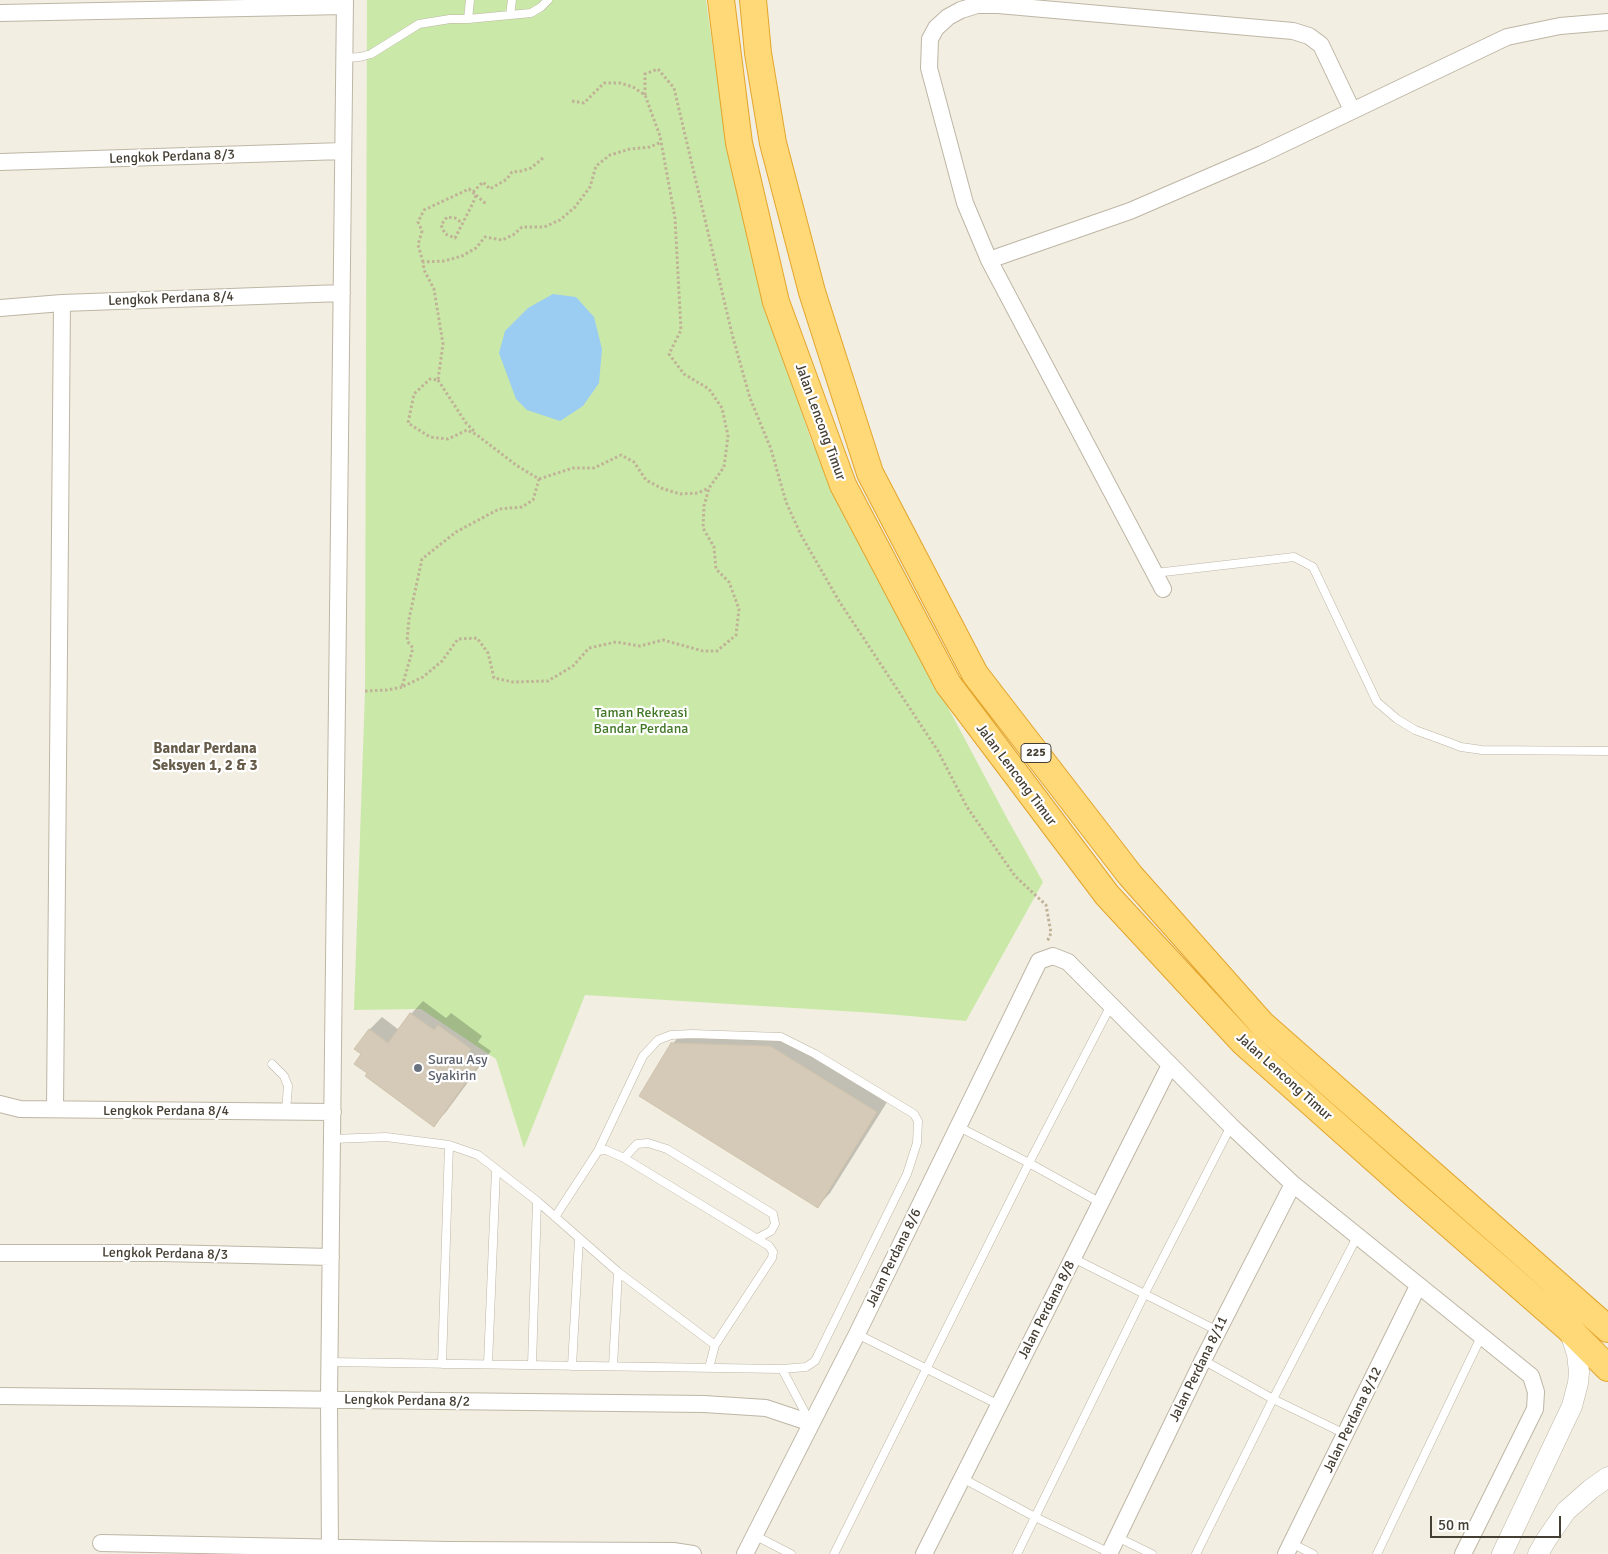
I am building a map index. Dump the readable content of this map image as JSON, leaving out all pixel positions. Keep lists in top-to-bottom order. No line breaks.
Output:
{"streets":{"highway":["Jalan Lencong Timur","225"],"street":["Lengkok Perdana 8/3","Lengkok Perdana 8/4","Jalan Perdana 8/6","Jalan Perdana 8/8","Jalan Perdana 8/11","Lengkok Perdana 8/2","Jalan Perdana 8/12"]},"crossings":[["Jalan Perdana 8/6","Lengkok Perdana 8/2"]],"districts":["Bandar Perdana Seksyen 1, 2 & 3"],"parks":["Taman Rekreasi Bandar Perdana"],"places":["Surau Asy Syakirin"],"scale_bar":"50 m"}
